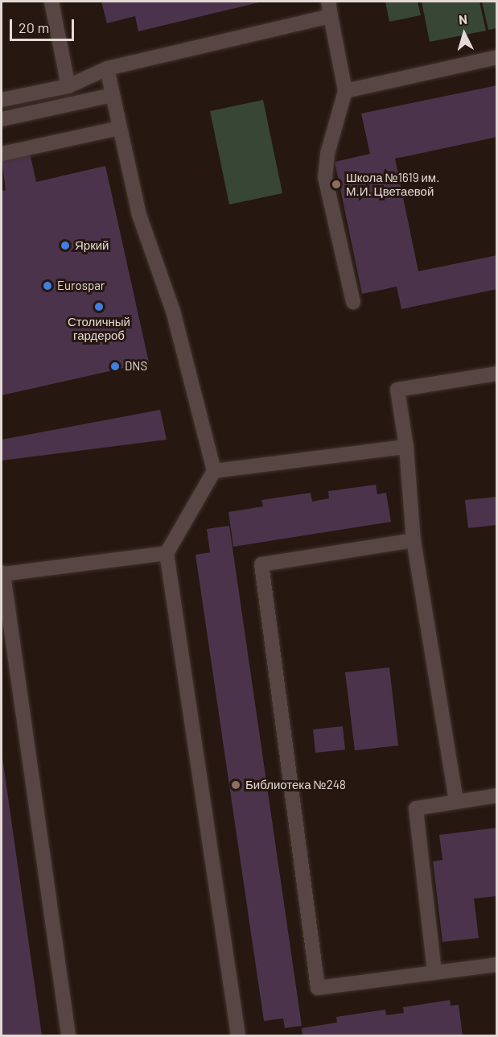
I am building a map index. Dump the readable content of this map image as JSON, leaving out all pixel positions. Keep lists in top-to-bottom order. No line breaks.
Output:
{"places":["Школа №1619 им. М.И. Цветаевой","Яркий","Eurospar","Столичный гардероб","DNS","Библиотека №248"],"scale_bar":"20 m","north":"top"}
